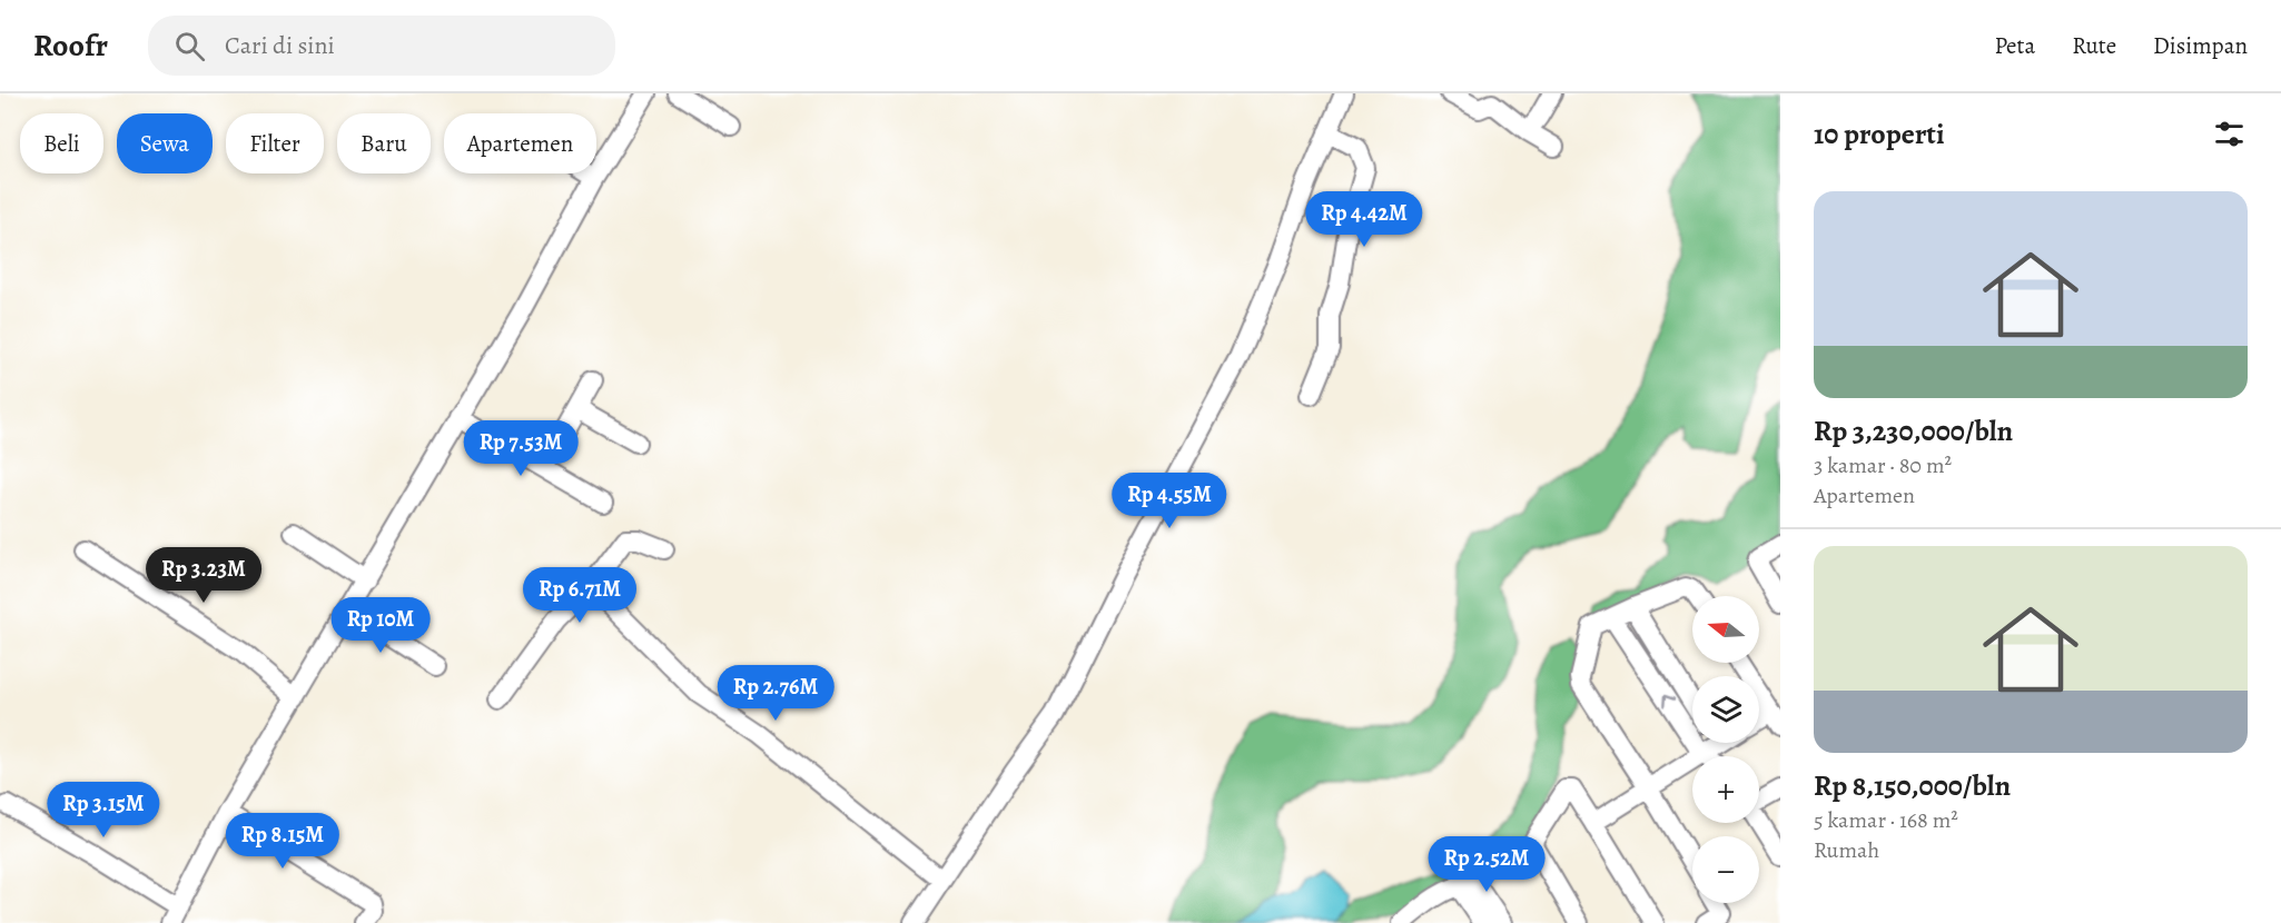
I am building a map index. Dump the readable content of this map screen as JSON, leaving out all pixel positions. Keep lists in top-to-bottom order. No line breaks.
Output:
{"north":"left","page":{"header":"Roofr","search":"Cari di sini","nav":["Peta","Rute","Disimpan"],"heading":"10 properti","chip":["Beli","Sewa","Filter","Baru","Apartemen"],"list":[{"name":"Rp 3,230,000/bln","note":"3 kamar · 80 m² · Apartemen"},{"name":"Rp 8,150,000/bln","note":"5 kamar · 168 m² · Rumah"}],"price":["Rp 4.42M","Rp 7.53M","Rp 4.55M","Rp 3.23M","Rp 6.71M","Rp 10M","Rp 2.76M","Rp 3.15M","Rp 8.15M","Rp 2.52M"],"map_buttons":["+","−"]}}
